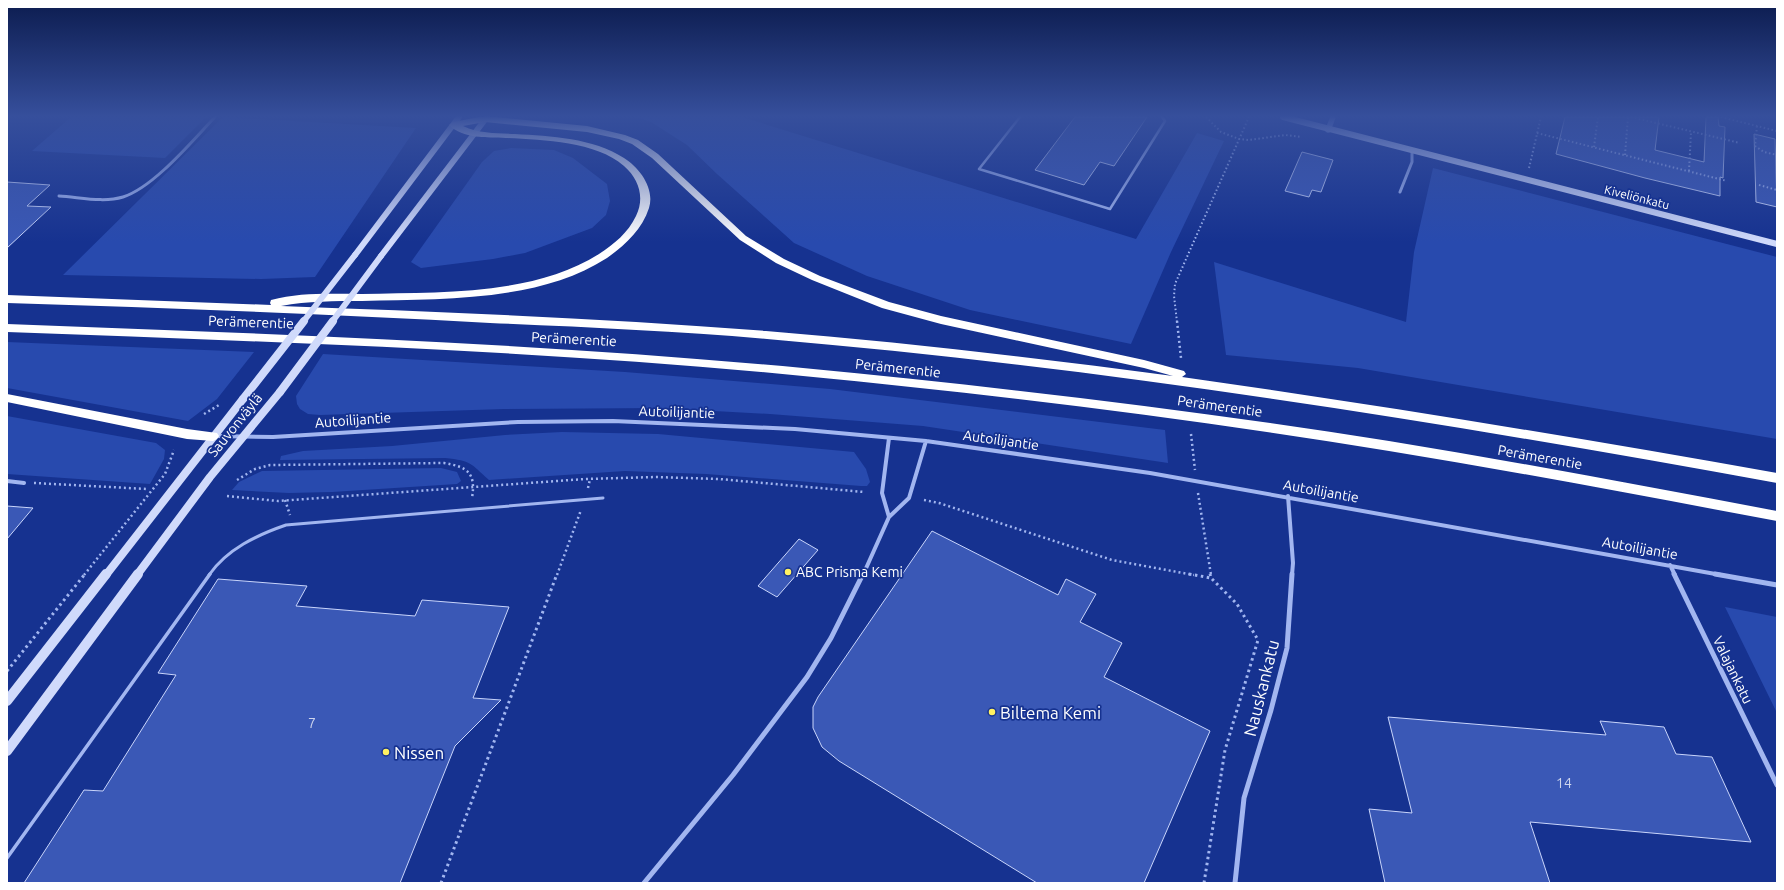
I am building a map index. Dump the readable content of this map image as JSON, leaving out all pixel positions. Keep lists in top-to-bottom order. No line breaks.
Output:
{"streets":{"highway":["Perämerentie"],"main road":["Kiveliönkatu","Sauvonväylä"],"street":["Autoilijantie","Valajankatu","Nauskankatu"]},"crossings":[["Autoilijantie","Sauvonväylä"],["Autoilijantie","Valajankatu"],["Autoilijantie","Nauskankatu"]],"places":["ABC Prisma Kemi","Biltema Kemi","Nissen"],"house_numbers":["7","14"]}
